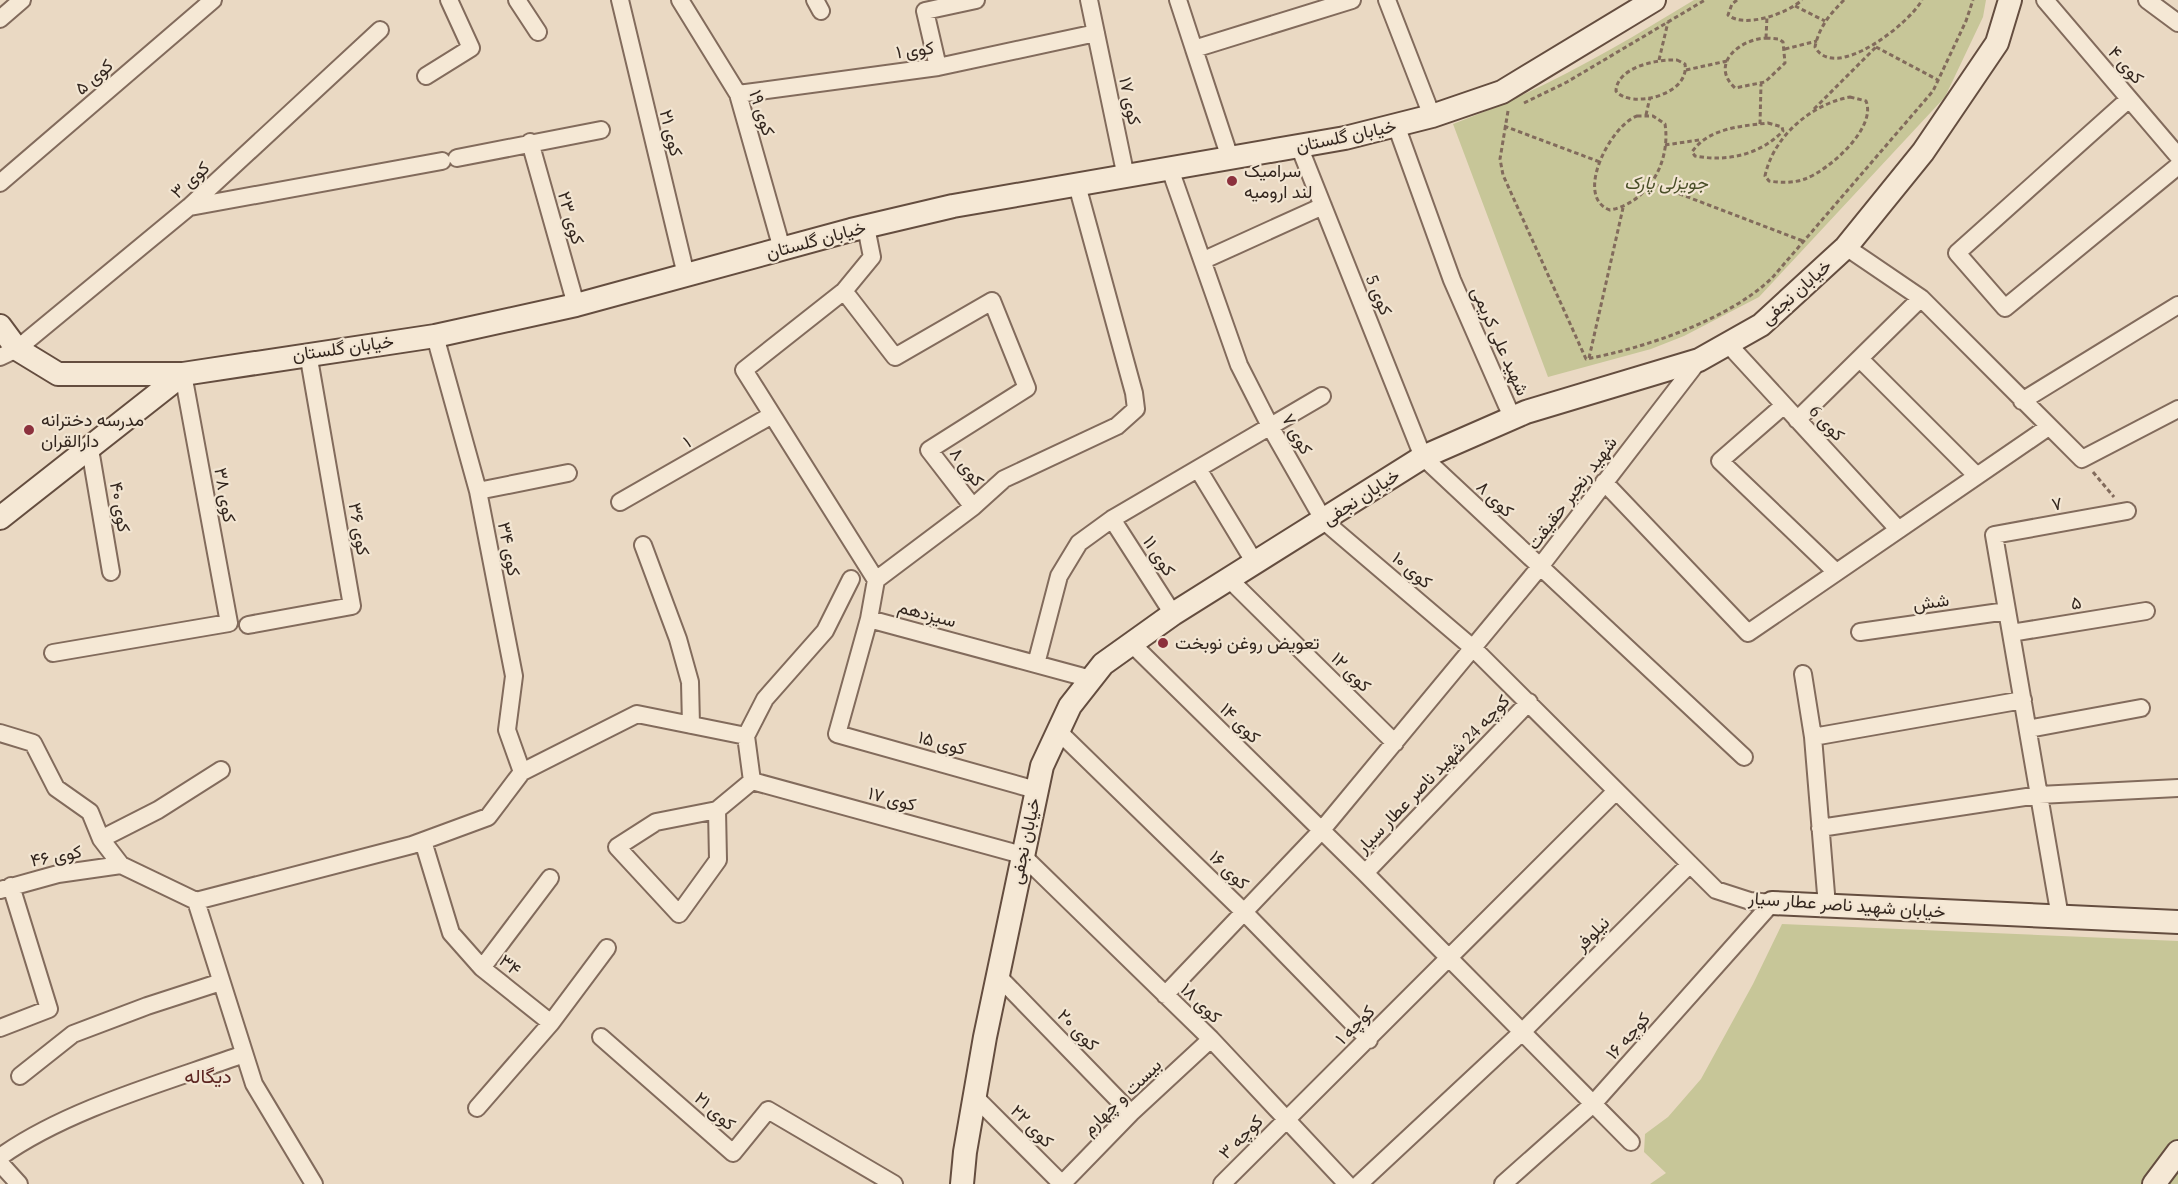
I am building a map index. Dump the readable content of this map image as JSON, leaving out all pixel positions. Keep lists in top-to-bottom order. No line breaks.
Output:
{"streets":{"street":["کوی ۱","کوی ۴","کوی ۵","کوی ۱۷","کوی ۱۹","کوی ۲۱","خیابان گلستان","کوی ۳","کوی ۲۳","خیابان نجفی","کوی 5","شهید علی کریمی","کوی 6","کوی ۷","۱","کوی ۸","شهید رنجبر حقیقت","کوی ۳۸","۷","کوی ۴۰","کوی ۳۶","کوی ۳۴","کوی ۱۱","کوی ۱۰","شش","۵","سیزدهم","کوی ۱۲","کوی ۱۴","کوی ۱۵","کوچه 24 شهید ناصر عطار سیار","کوی ۴۶","کوی ۱۶","خیابان شهید ناصر عطار سیار","نیلوفر","۳۴","کوی ۱۸","کوچه ۱","کوی ۲۰","کوچه ۱۶","بیست و چهارم","کوی ۲۲","کوچه ۳"]},"crossings":[["کوی ۱","کوی ۱۷"],["کوی ۱","کوی ۱۹"],["کوی ۱۷","خیابان گلستان"],["کوی ۱۷","خیابان نجفی"],["کوی ۱۷","کوی ۱۸"],["کوی ۱۹","خیابان گلستان"],["کوی ۲۱","خیابان گلستان"],["خیابان گلستان","کوی ۲۳"],["خیابان گلستان","کوی 5"],["خیابان گلستان","شهید علی کریمی"],["خیابان گلستان","کوی ۷"],["خیابان گلستان","کوی ۳۸"],["خیابان گلستان","کوی ۴۰"],["خیابان گلستان","کوی ۳۶"],["خیابان گلستان","کوی ۳۴"],["خیابان نجفی","کوی 5"],["خیابان نجفی","شهید علی کریمی"],["خیابان نجفی","کوی 6"],["خیابان نجفی","کوی ۷"],["خیابان نجفی","کوی ۸"],["خیابان نجفی","شهید رنجبر حقیقت"],["خیابان نجفی","کوی ۱۱"],["خیابان نجفی","کوی ۱۰"],["خیابان نجفی","سیزدهم"],["خیابان نجفی","کوی ۱۲"],["خیابان نجفی","کوی ۱۴"],["خیابان نجفی","کوی ۱۵"],["خیابان نجفی","کوی ۱۶"],["خیابان نجفی","کوی ۱۸"],["خیابان نجفی","کوی ۲۰"],["خیابان نجفی","کوی ۲۲"],["کوی 5","کوی ۸"],["کوی ۷","کوی ۱۰"],["کوی ۸","شهید رنجبر حقیقت"],["شهید رنجبر حقیقت","کوی ۱۰"],["شهید رنجبر حقیقت","کوی ۱۲"],["شهید رنجبر حقیقت","کوی ۱۴"],["شهید رنجبر حقیقت","کوی ۱۶"],["شهید رنجبر حقیقت","خیابان شهید ناصر عطار سیار"],["شهید رنجبر حقیقت","کوی ۱۸"],["۷","شش"],["کوی ۱۰","خیابان شهید ناصر عطار سیار"],["سیزدهم","کوی ۱۵"],["کوی ۱۴","کوچه 24 شهید ناصر عطار سیار"],["کوی ۱۴","نیلوفر"],["کوی ۱۴","کوچه ۱"],["کوی ۱۴","کوچه ۱۶"],["کوچه 24 شهید ناصر عطار سیار","خیابان شهید ناصر عطار سیار"],["کوی ۱۶","کوچه ۱"],["خیابان شهید ناصر عطار سیار","نیلوفر"],["خیابان شهید ناصر عطار سیار","کوچه ۱"],["خیابان شهید ناصر عطار سیار","کوچه ۱۶"],["کوی ۱۸","کوچه ۱"],["کوی ۱۸","بیست و چهارم"],["کوی ۱۸","کوچه ۳"],["کوچه ۱","کوچه ۳"],["کوی ۲۰","بیست و چهارم"],["بیست و چهارم","کوی ۲۲"]],"districts":["دیگاله"],"parks":["جویزلی پارک"],"places":["سرامیک لند ارومیه","مدرسه دخترانه دارالقران","تعویض روغن نوبخت"]}
